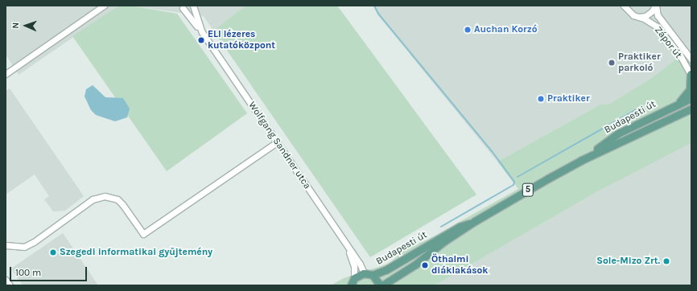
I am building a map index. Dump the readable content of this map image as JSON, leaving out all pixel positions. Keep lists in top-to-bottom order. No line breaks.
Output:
{"streets":{"main road":["Budapesti út","5"],"street":["Zápor út","Wolfgang Sandner utca"]},"crossings":[["Budapesti út","Wolfgang Sandner utca"]],"places":["Auchan Korzó","ELI lézeres kutatóközpont","Praktiker parkoló","Praktiker","Szegedi informatikai gyűjtemény","Sole-Mizo Zrt.","Öthalmi diáklakások"],"scale_bar":"100 m","north":"left"}
